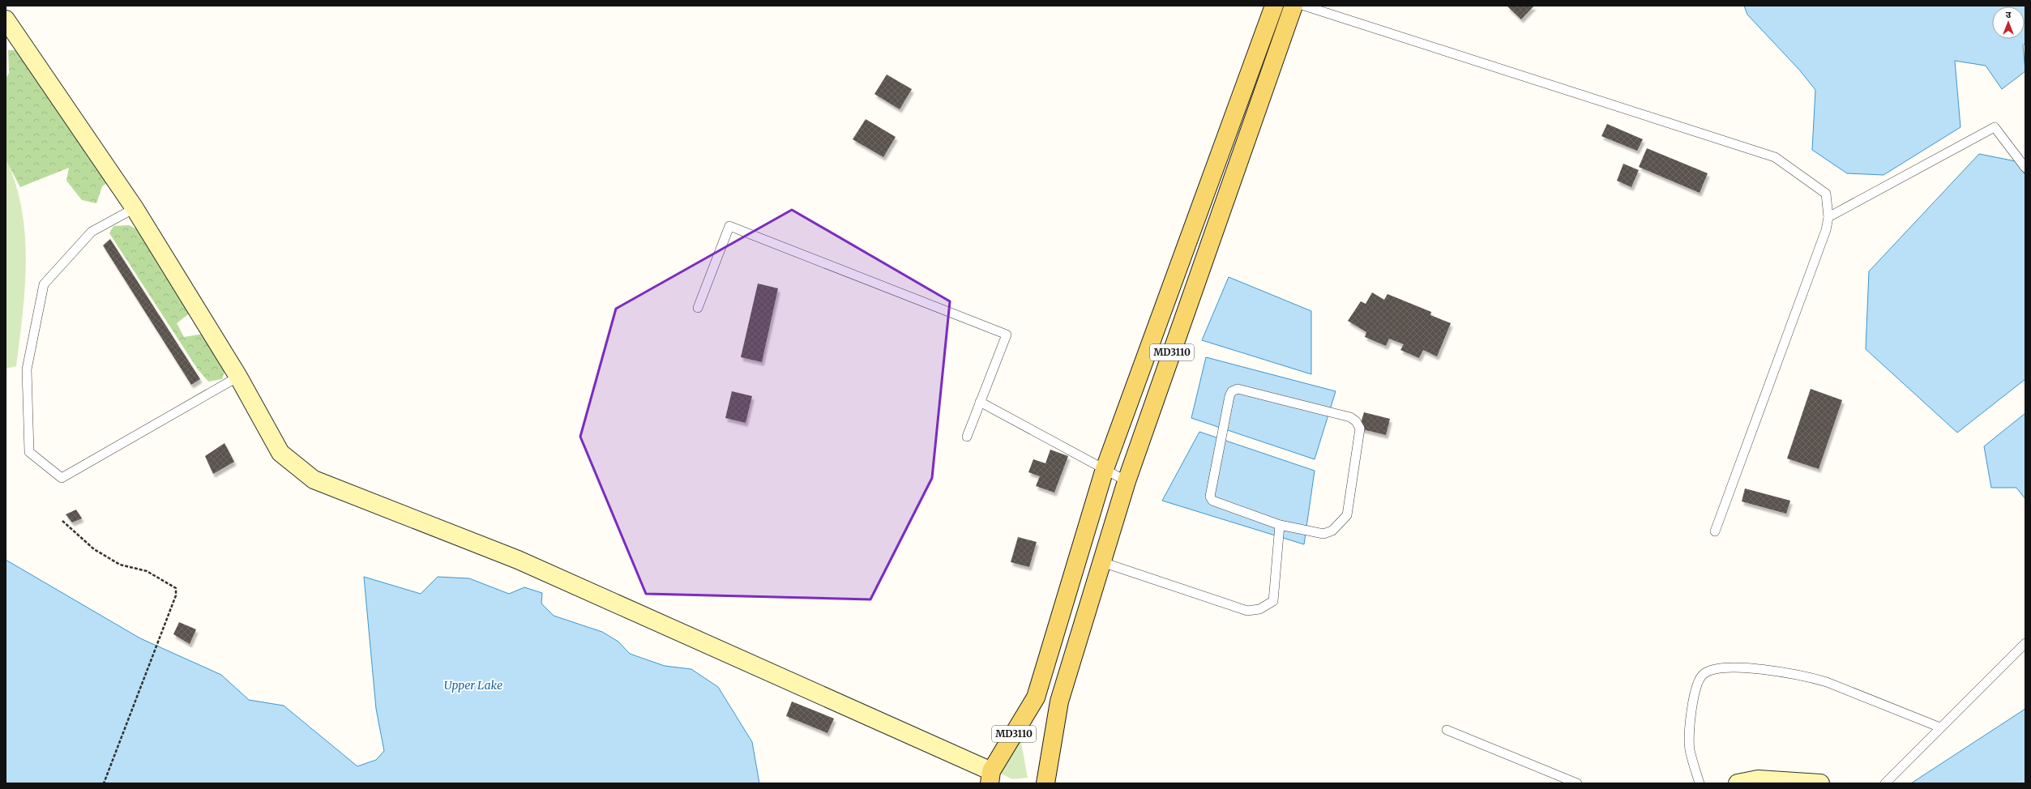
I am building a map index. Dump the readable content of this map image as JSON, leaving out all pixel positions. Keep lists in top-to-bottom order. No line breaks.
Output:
{"streets":{"main road":["MD3110"]},"water":["Upper Lake"],"north":"top"}
